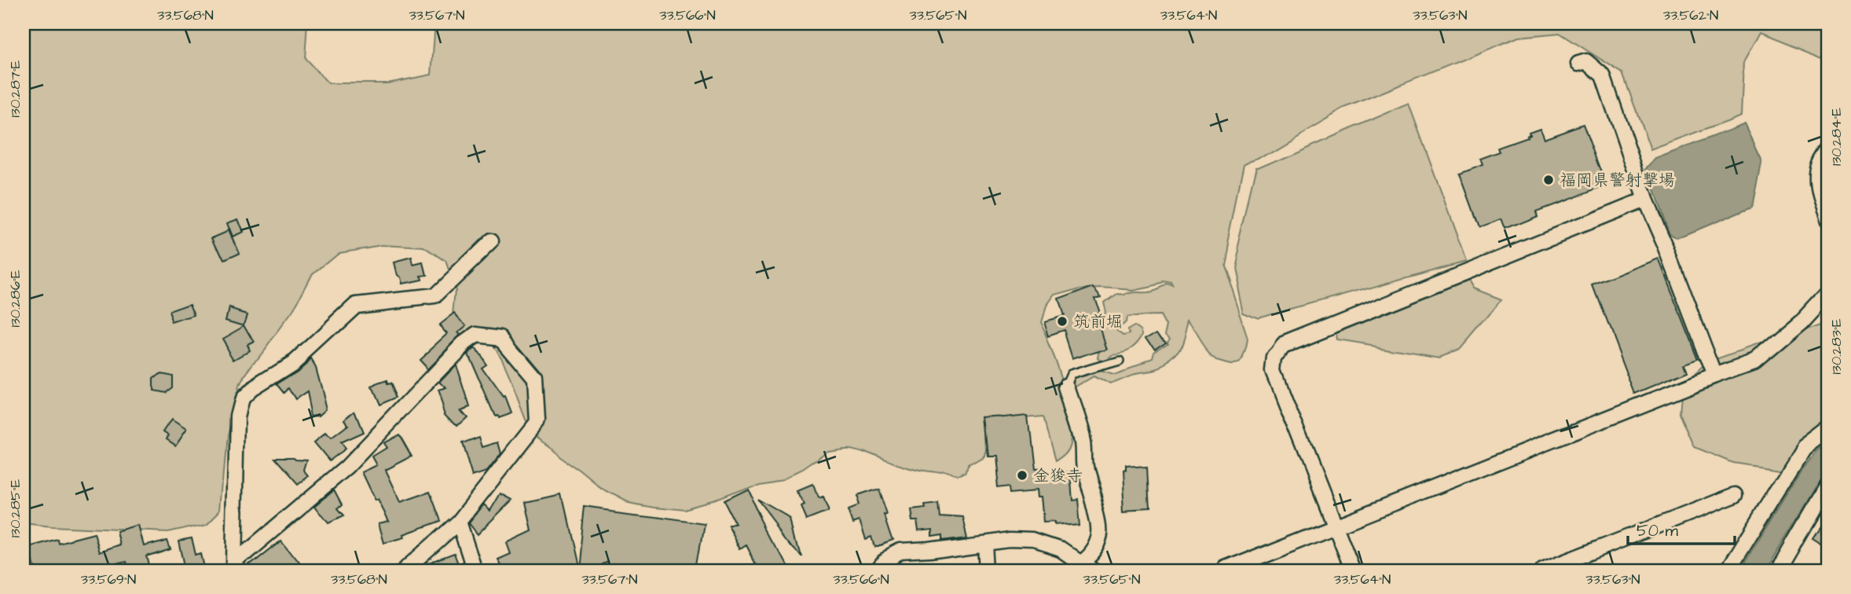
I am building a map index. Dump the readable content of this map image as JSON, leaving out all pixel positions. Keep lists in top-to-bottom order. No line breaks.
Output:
{"places":["福岡県警射撃場","筑前堀","金狻寺"],"scale_bar":"50 m","coordinates":["33.568°N","33.567°N","33.566°N","33.565°N","33.564°N","33.563°N","33.562°N","130.287°E","130.284°E","130.286°E","130.283°E","130.285°E","33.569°N"]}
